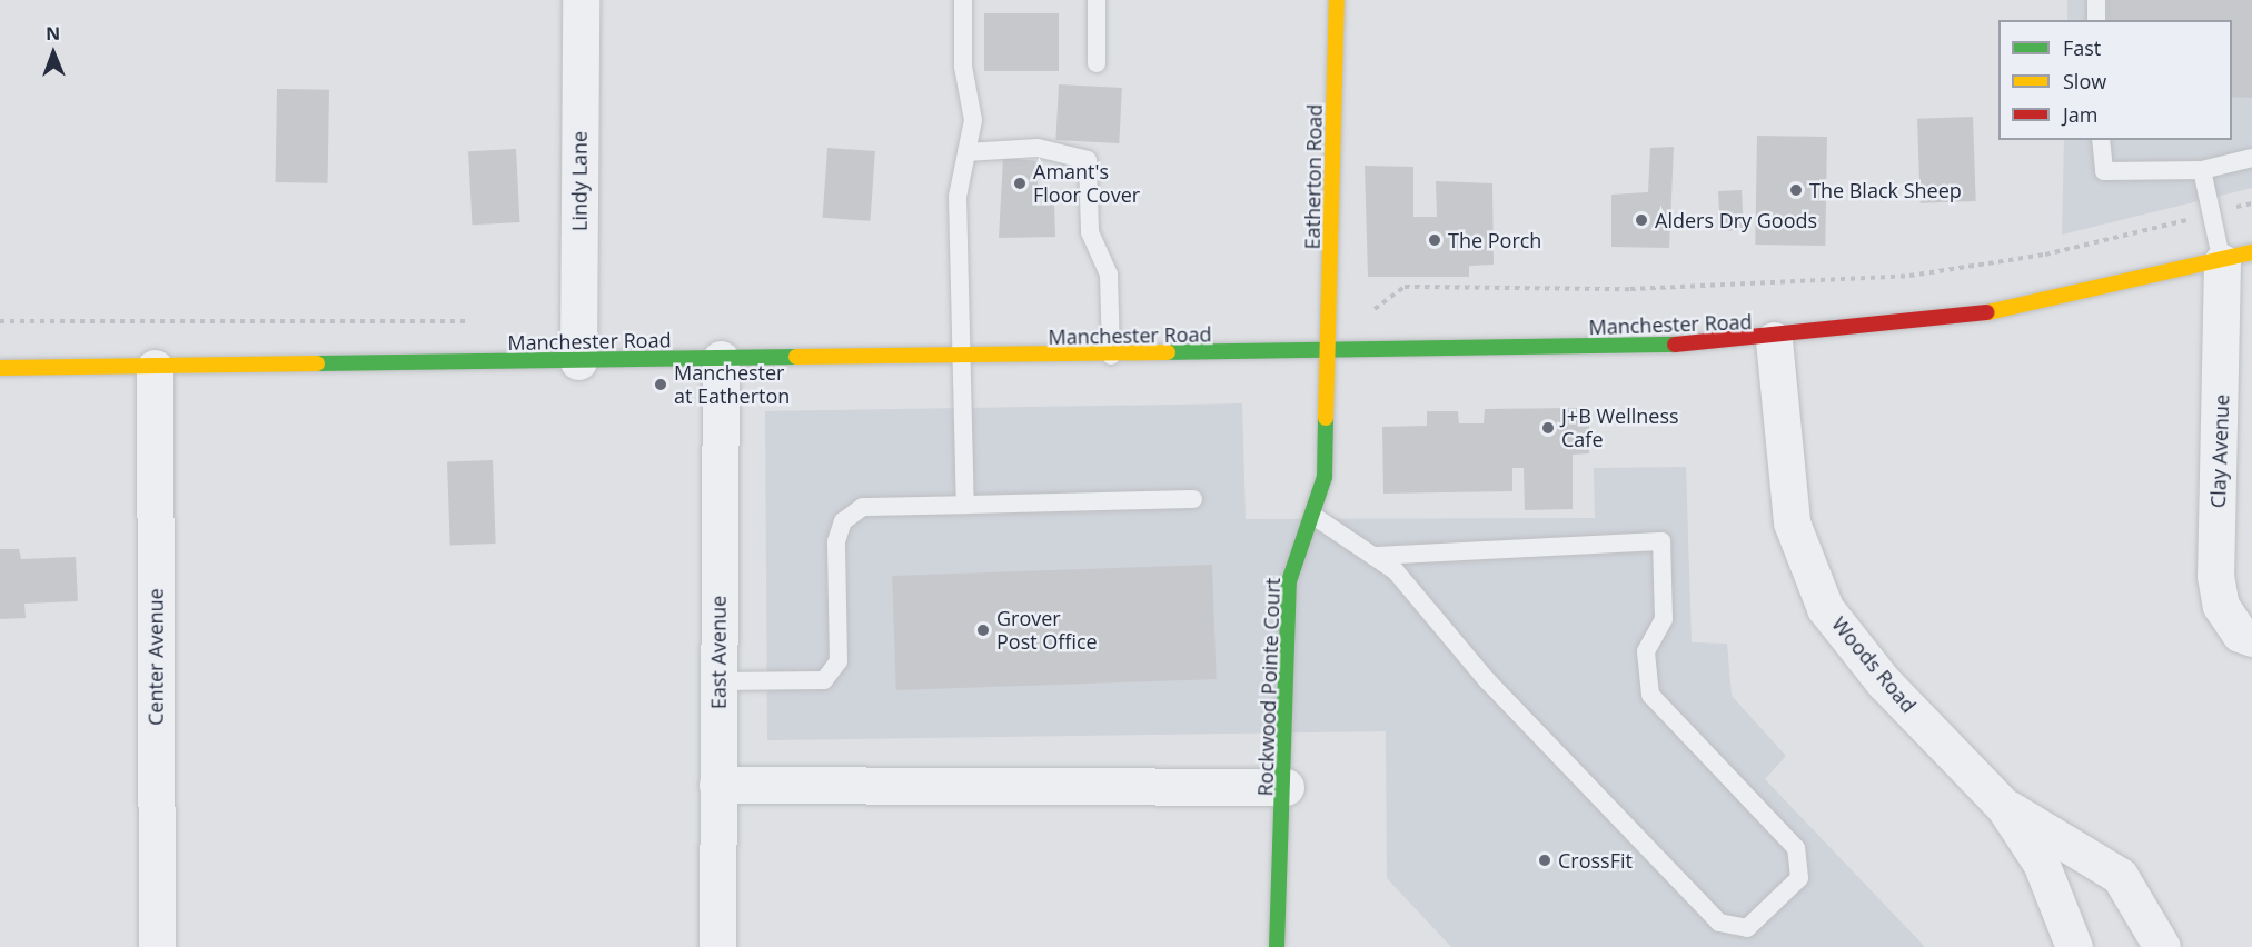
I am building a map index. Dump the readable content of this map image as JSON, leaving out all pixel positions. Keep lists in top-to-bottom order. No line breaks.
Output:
{"streets":{"street":["Eatherton Road","Lindy Lane","Manchester Road","Clay Avenue","East Avenue","Center Avenue","Woods Road","Rockwood Pointe Court"]},"crossings":[["Eatherton Road","Manchester Road"],["Eatherton Road","Rockwood Pointe Court"],["Lindy Lane","Manchester Road"],["Manchester Road","Clay Avenue"],["Manchester Road","East Avenue"],["Manchester Road","Center Avenue"],["Manchester Road","Woods Road"],["Manchester Road","Rockwood Pointe Court"]],"places":["Amant's Floor Cover","The Black Sheep","Alders Dry Goods","The Porch","Manchester at Eatherton","J+B Wellness Cafe","Grover Post Office","CrossFit"],"legend":["Fast","Slow","Jam"],"north":"top"}
